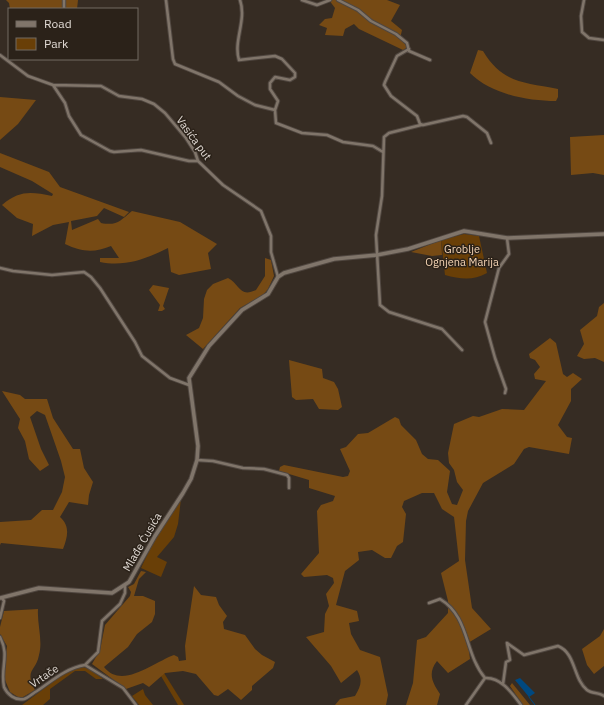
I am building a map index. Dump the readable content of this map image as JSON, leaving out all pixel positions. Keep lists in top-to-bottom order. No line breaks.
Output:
{"streets":{"street":["Vasića put","Mlađe Ćusića","Vrtače"]},"parks":["Groblje Ognjena Marija"],"legend":["Road","Park"]}
